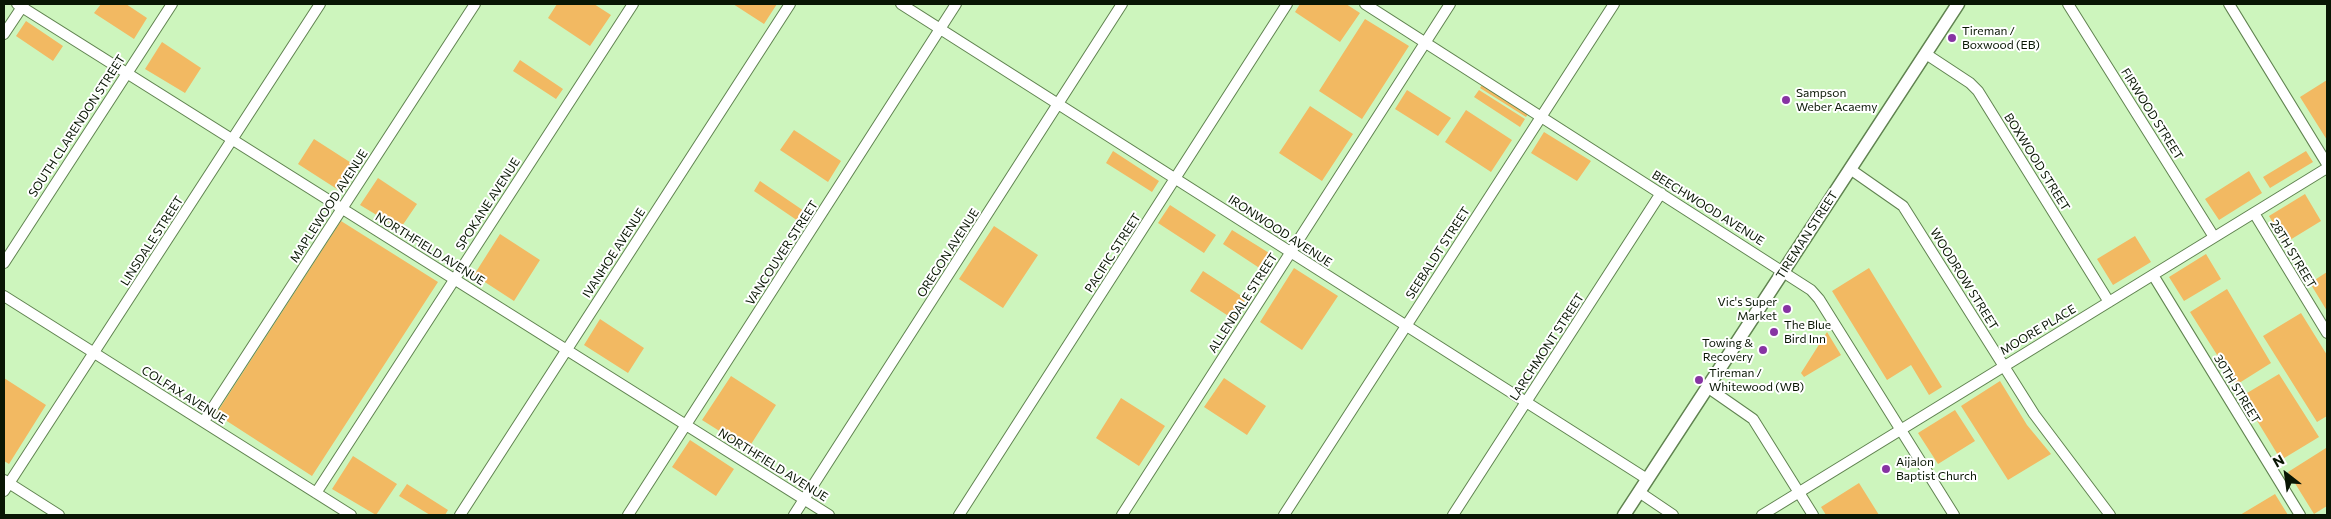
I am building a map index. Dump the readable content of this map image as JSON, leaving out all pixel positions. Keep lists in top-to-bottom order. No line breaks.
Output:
{"streets":{"street":["FIRWOOD STREET","SOUTH CLARENDON STREET","BOXWOOD STREET","SPOKANE AVENUE","MAPLEWOOD AVENUE","BEECHWOOD AVENUE","IRONWOOD AVENUE","TIREMAN STREET","LINSDALE STREET","NORTHFIELD AVENUE","IVANHOE AVENUE","VANCOUVER STREET","OREGON AVENUE","PACIFIC STREET","SEEBALDT STREET","28TH STREET","WOODROW STREET","ALLENDALE STREET","MOORE PLACE","LARCHMONT STREET","30TH STREET","COLFAX AVENUE"]},"crossings":[["FIRWOOD STREET","MOORE PLACE"],["SOUTH CLARENDON STREET","NORTHFIELD AVENUE"],["BOXWOOD STREET","TIREMAN STREET"],["BOXWOOD STREET","MOORE PLACE"],["SPOKANE AVENUE","NORTHFIELD AVENUE"],["SPOKANE AVENUE","COLFAX AVENUE"],["MAPLEWOOD AVENUE","NORTHFIELD AVENUE"],["MAPLEWOOD AVENUE","COLFAX AVENUE"],["BEECHWOOD AVENUE","TIREMAN STREET"],["BEECHWOOD AVENUE","SEEBALDT STREET"],["BEECHWOOD AVENUE","ALLENDALE STREET"],["BEECHWOOD AVENUE","MOORE PLACE"],["BEECHWOOD AVENUE","LARCHMONT STREET"],["IRONWOOD AVENUE","TIREMAN STREET"],["IRONWOOD AVENUE","VANCOUVER STREET"],["IRONWOOD AVENUE","OREGON AVENUE"],["IRONWOOD AVENUE","PACIFIC STREET"],["IRONWOOD AVENUE","SEEBALDT STREET"],["IRONWOOD AVENUE","ALLENDALE STREET"],["IRONWOOD AVENUE","LARCHMONT STREET"],["TIREMAN STREET","WOODROW STREET"],["LINSDALE STREET","NORTHFIELD AVENUE"],["LINSDALE STREET","COLFAX AVENUE"],["NORTHFIELD AVENUE","IVANHOE AVENUE"],["NORTHFIELD AVENUE","VANCOUVER STREET"],["NORTHFIELD AVENUE","OREGON AVENUE"],["28TH STREET","MOORE PLACE"],["WOODROW STREET","MOORE PLACE"],["MOORE PLACE","30TH STREET"]],"places":["Tireman / Boxwood (EB)","Sampson Weber Acaemy","Vic's Super Market","The Blue Bird Inn","Towing & Recovery","Tireman / Whitewood (WB)","Aijalon Baptist Church"],"north":"top left"}
